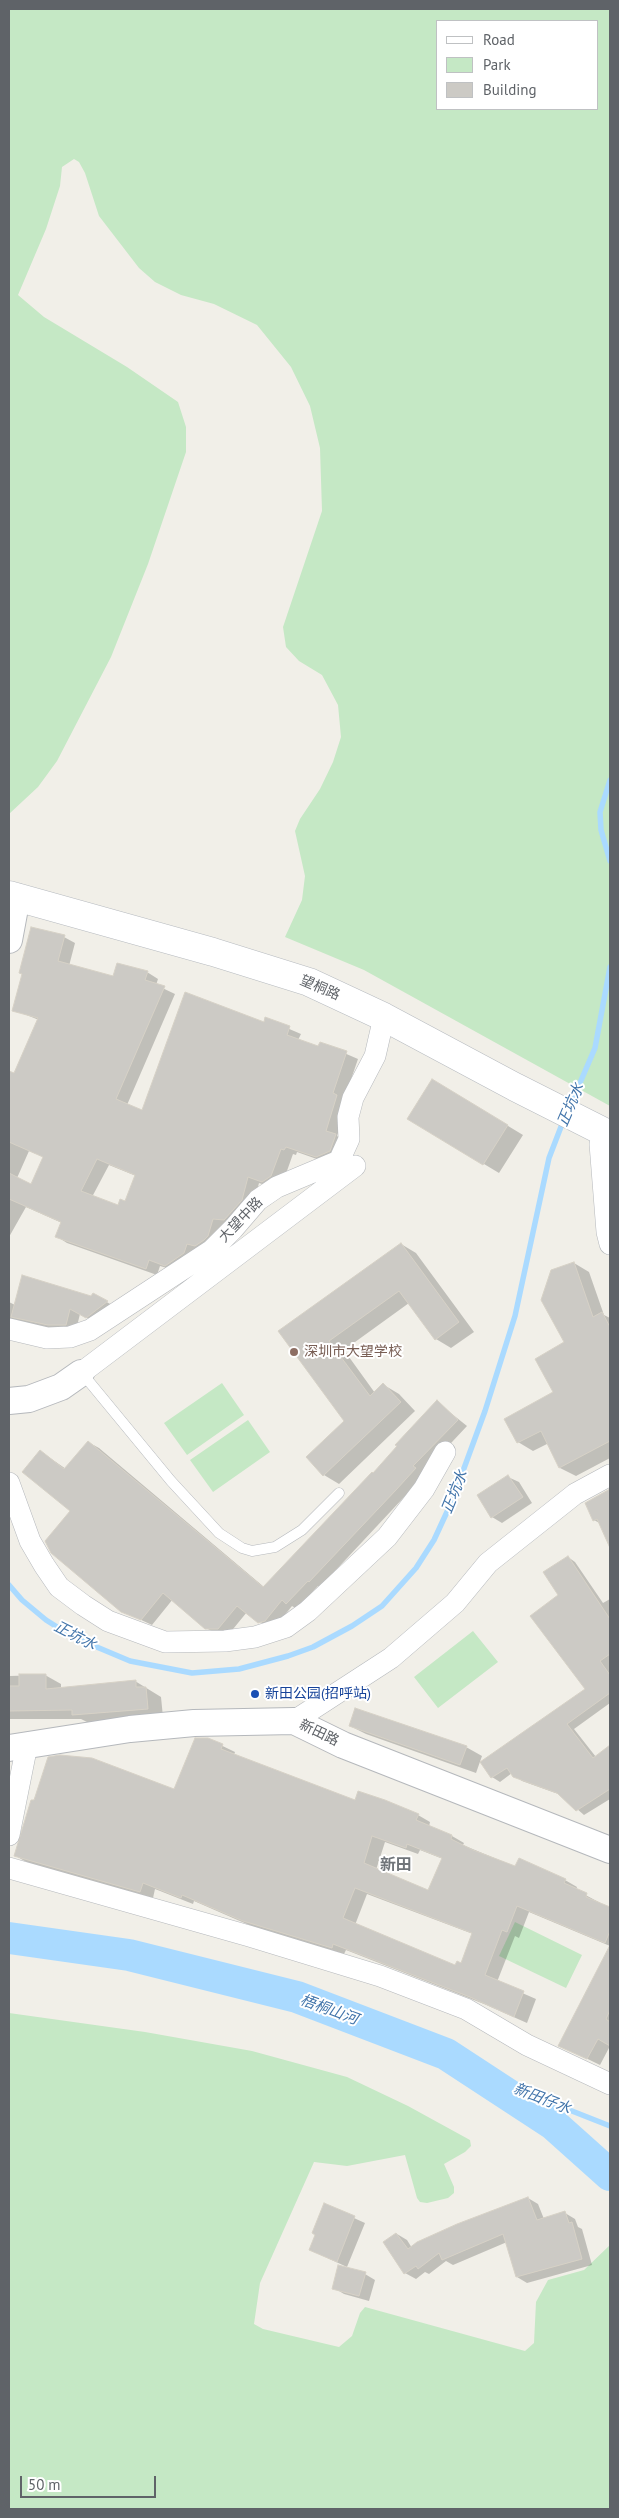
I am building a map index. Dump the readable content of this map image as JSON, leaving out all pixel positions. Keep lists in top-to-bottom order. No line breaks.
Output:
{"streets":{"main road":["望桐路"],"street":["大望中路","新田路"]},"crossings":[["望桐路","大望中路"]],"districts":["新田"],"water":["正坑水","梧桐山河","新田仔水"],"places":["深圳市大望学校","新田公园(招呼站)"],"legend":["Road","Park","Building"],"scale_bar":"50 m"}
